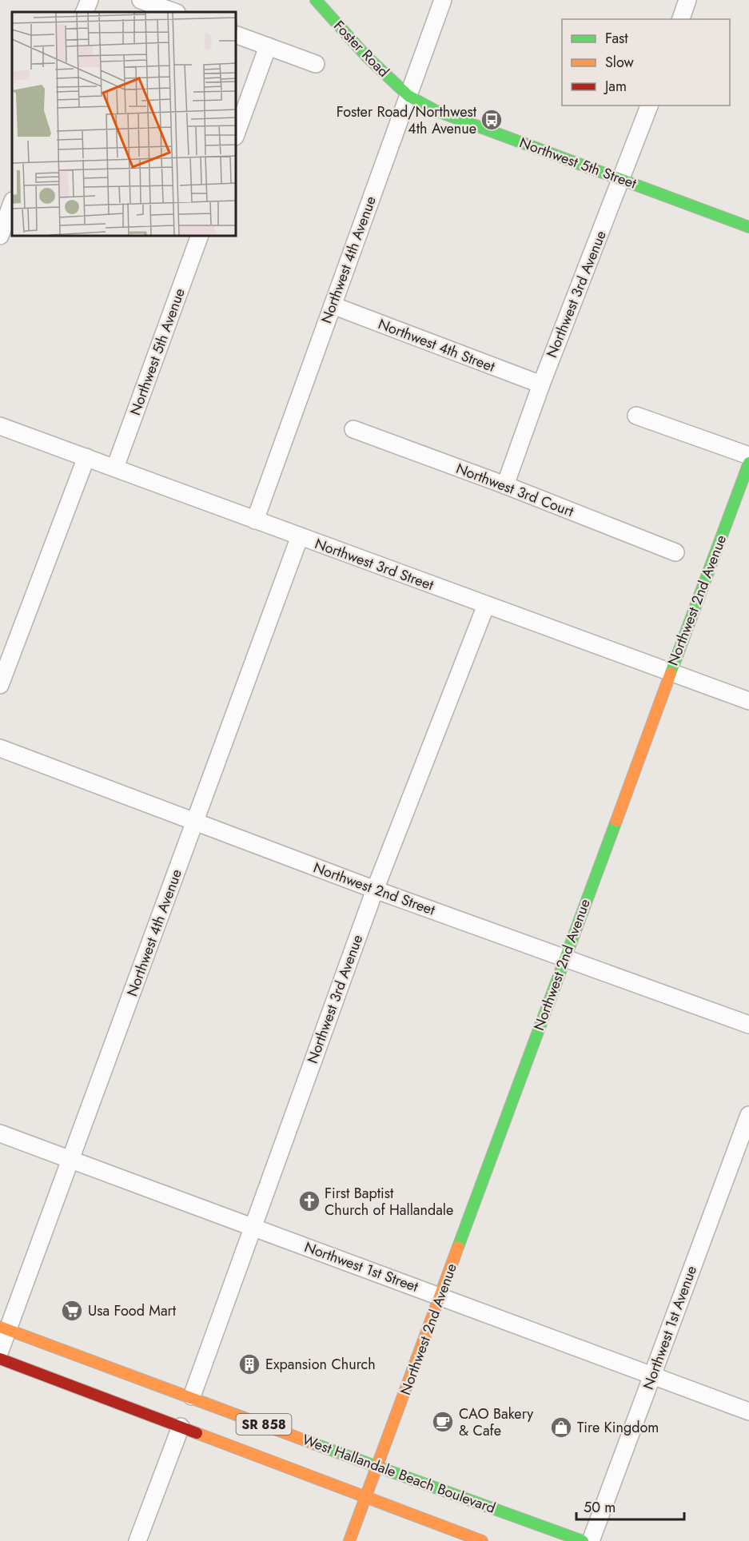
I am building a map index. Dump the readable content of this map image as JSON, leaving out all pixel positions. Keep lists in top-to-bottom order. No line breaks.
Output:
{"streets":{"street":["Foster Road","Northwest 5th Street","Northwest 4th Avenue","Northwest 3rd Avenue","Northwest 4th Street","Northwest 5th Avenue","Northwest 3rd Court","Northwest 3rd Street","Northwest 2nd Avenue","Northwest 2nd Street","Northwest 1st Street","Northwest 1st Avenue","SR 858","West Hallandale Beach Boulevard"]},"crossings":[["Foster Road","Northwest 5th Street"],["Foster Road","Northwest 4th Avenue"],["Northwest 5th Street","Northwest 4th Avenue"],["Northwest 5th Street","Northwest 3rd Avenue"],["Northwest 4th Avenue","Northwest 4th Street"],["Northwest 4th Avenue","Northwest 3rd Street"],["Northwest 4th Avenue","Northwest 2nd Street"],["Northwest 4th Avenue","Northwest 1st Street"],["Northwest 4th Avenue","West Hallandale Beach Boulevard"],["Northwest 3rd Avenue","Northwest 4th Street"],["Northwest 3rd Avenue","Northwest 3rd Court"],["Northwest 3rd Avenue","Northwest 3rd Street"],["Northwest 3rd Avenue","Northwest 2nd Street"],["Northwest 3rd Avenue","Northwest 1st Street"],["Northwest 3rd Avenue","West Hallandale Beach Boulevard"],["Northwest 5th Avenue","Northwest 3rd Street"],["Northwest 3rd Street","Northwest 2nd Avenue"],["Northwest 2nd Avenue","Northwest 2nd Street"],["Northwest 2nd Avenue","Northwest 1st Street"],["Northwest 2nd Avenue","SR 858"],["Northwest 2nd Avenue","West Hallandale Beach Boulevard"],["Northwest 1st Street","Northwest 1st Avenue"]],"places":{"bus stop":["Foster Road/Northwest 4th Avenue"],"church":["First Baptist Church of Hallandale"],"supermarket":["Usa Food Mart"],"building":["Expansion Church"],"cafe":["CAO Bakery & Cafe"],"shop":["Tire Kingdom"]},"legend":["Fast","Slow","Jam"],"scale_bar":"50 m"}
